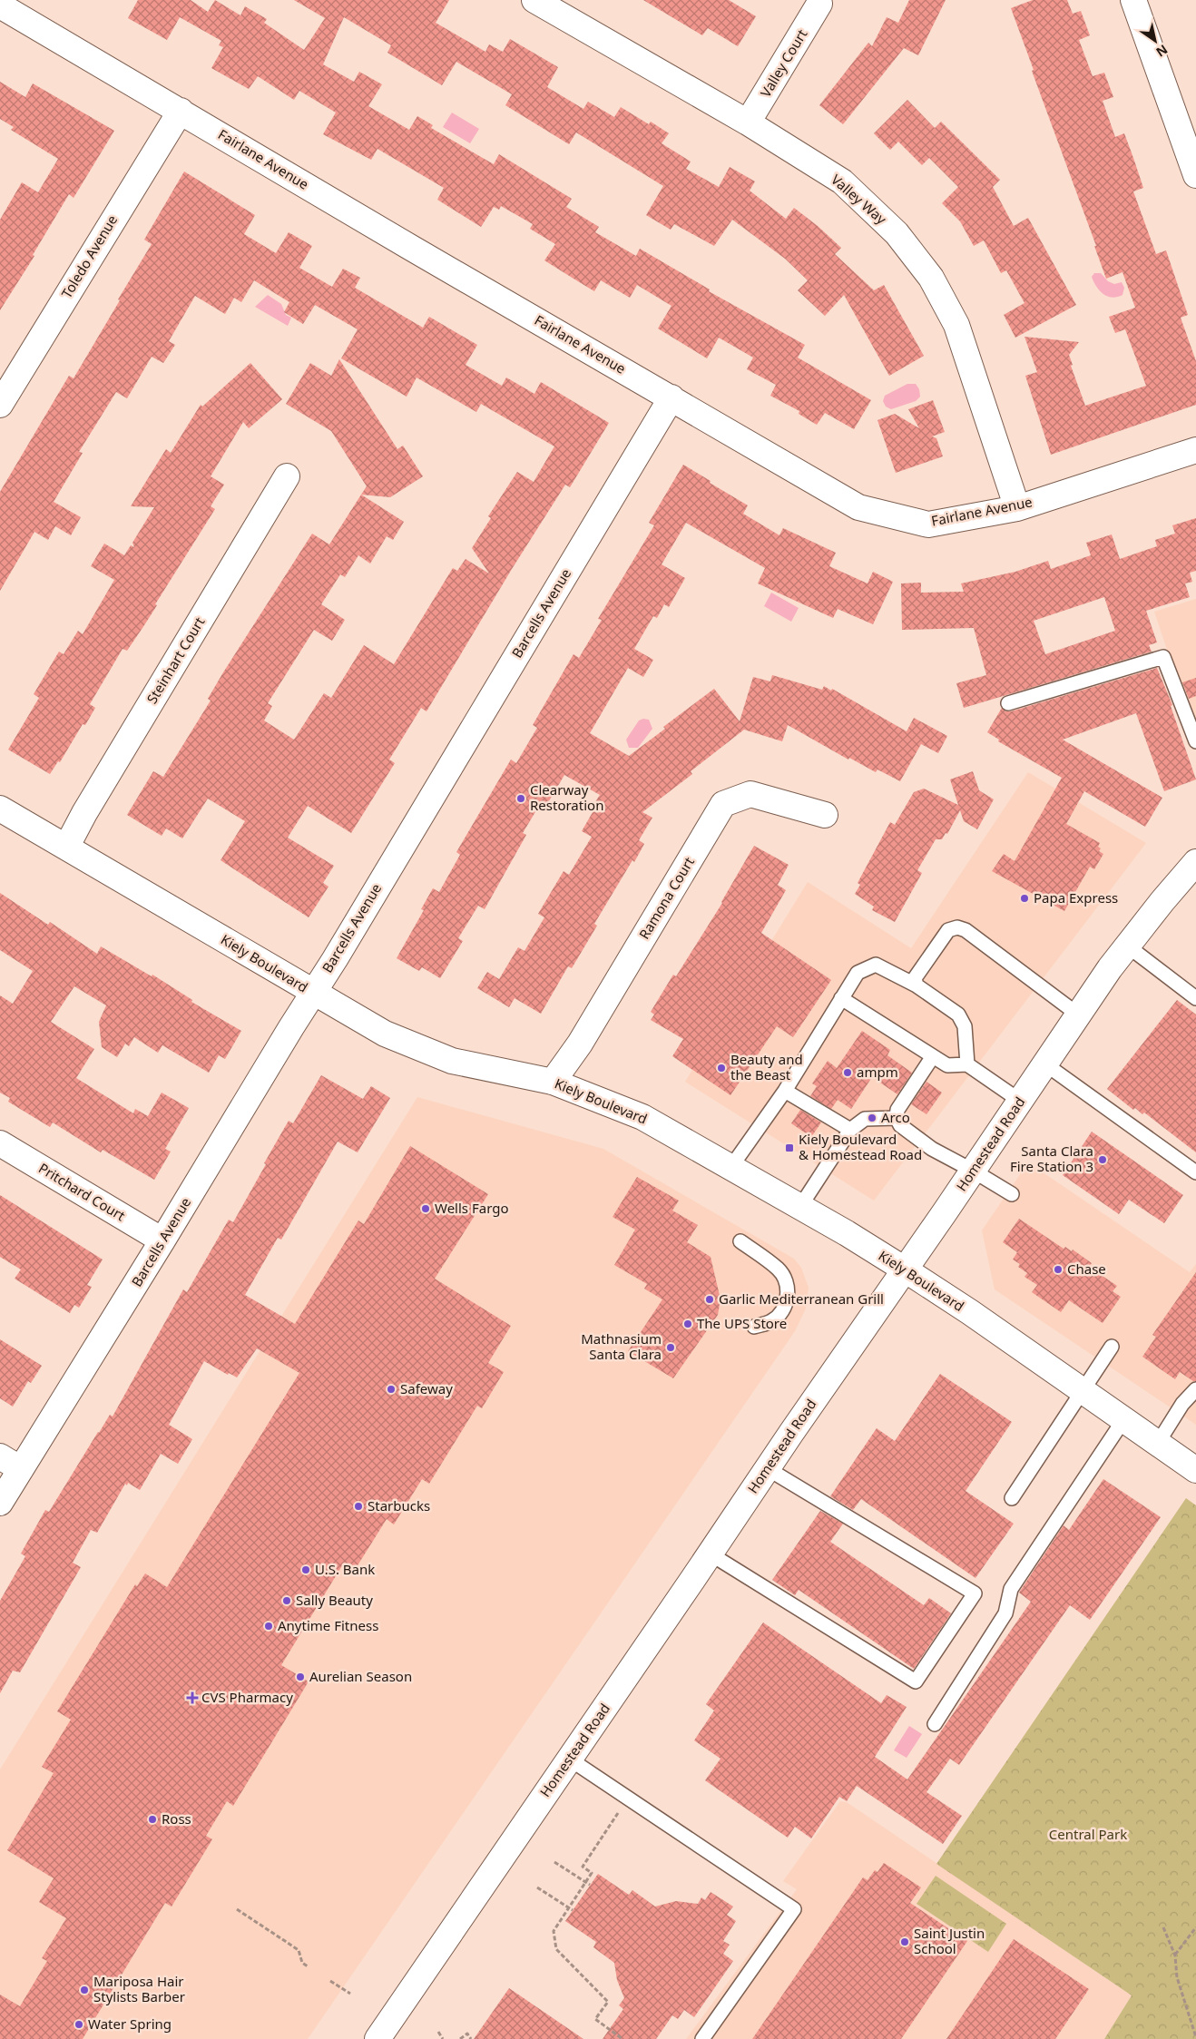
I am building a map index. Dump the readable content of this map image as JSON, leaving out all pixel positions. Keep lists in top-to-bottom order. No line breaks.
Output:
{"streets":{"street":["Valley Court","Fairlane Avenue","Valley Way","Toledo Avenue","Barcells Avenue","Steinhart Court","Ramona Court","Kiely Boulevard","Homestead Road","Pritchard Court"]},"crossings":[["Valley Court","Valley Way"],["Fairlane Avenue","Valley Way"],["Fairlane Avenue","Toledo Avenue"],["Fairlane Avenue","Barcells Avenue"],["Barcells Avenue","Kiely Boulevard"],["Barcells Avenue","Pritchard Court"],["Steinhart Court","Kiely Boulevard"],["Ramona Court","Kiely Boulevard"],["Kiely Boulevard","Homestead Road"]],"parks":["Central Park"],"places":{"other":["Clearway Restoration","Papa Express","Beauty and the Beast","ampm","Arco","Santa Clara Fire Station 3","Wells Fargo","Chase","Garlic Mediterranean Grill","The UPS Store","Mathnasium Santa Clara","Safeway","Starbucks","U.S. Bank","Sally Beauty","Anytime Fitness","Aurelian Season","Ross","Saint Justin School","Mariposa Hair Stylists Barber","Water Spring"],"transit":["Kiely Boulevard & Homestead Road"],"health":["CVS Pharmacy"]},"north":"bottom right"}
